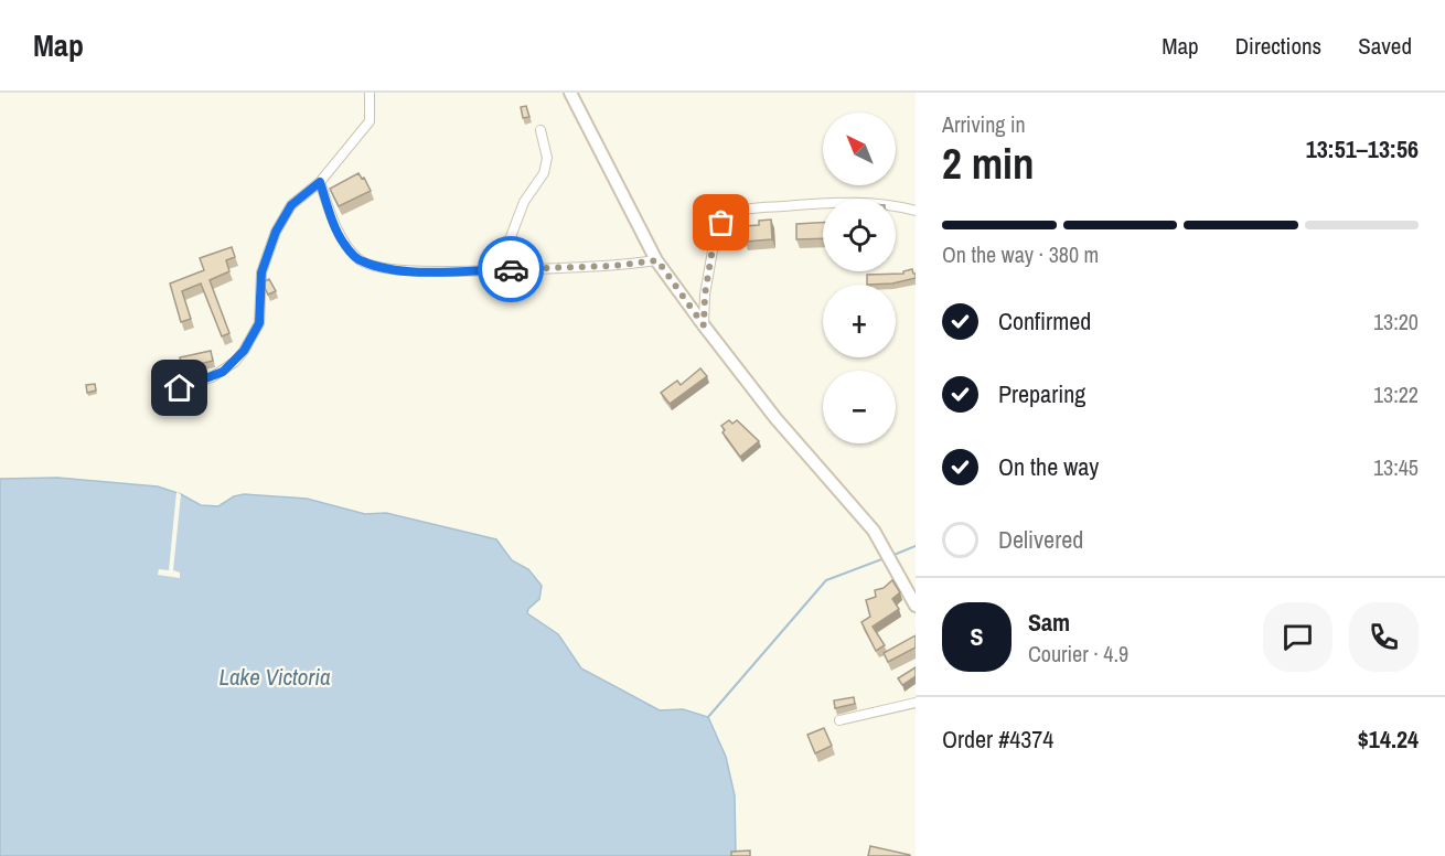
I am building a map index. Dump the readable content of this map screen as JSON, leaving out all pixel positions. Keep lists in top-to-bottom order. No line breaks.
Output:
{"water":["Lake Victoria"],"north":"top left","page":{"header":"Map","nav":["Map","Directions","Saved"],"heading":["2 min","Arriving in","13:51–13:56"],"panel":["Sam","Courier · 4.9","Order #4374","$14.24"],"map_buttons":["+","−"],"bar":"On the way · 380 m","list":[["Confirmed","13:20"],["Preparing","13:22"],["On the way","13:45"],"Delivered"],"round":"S"}}
